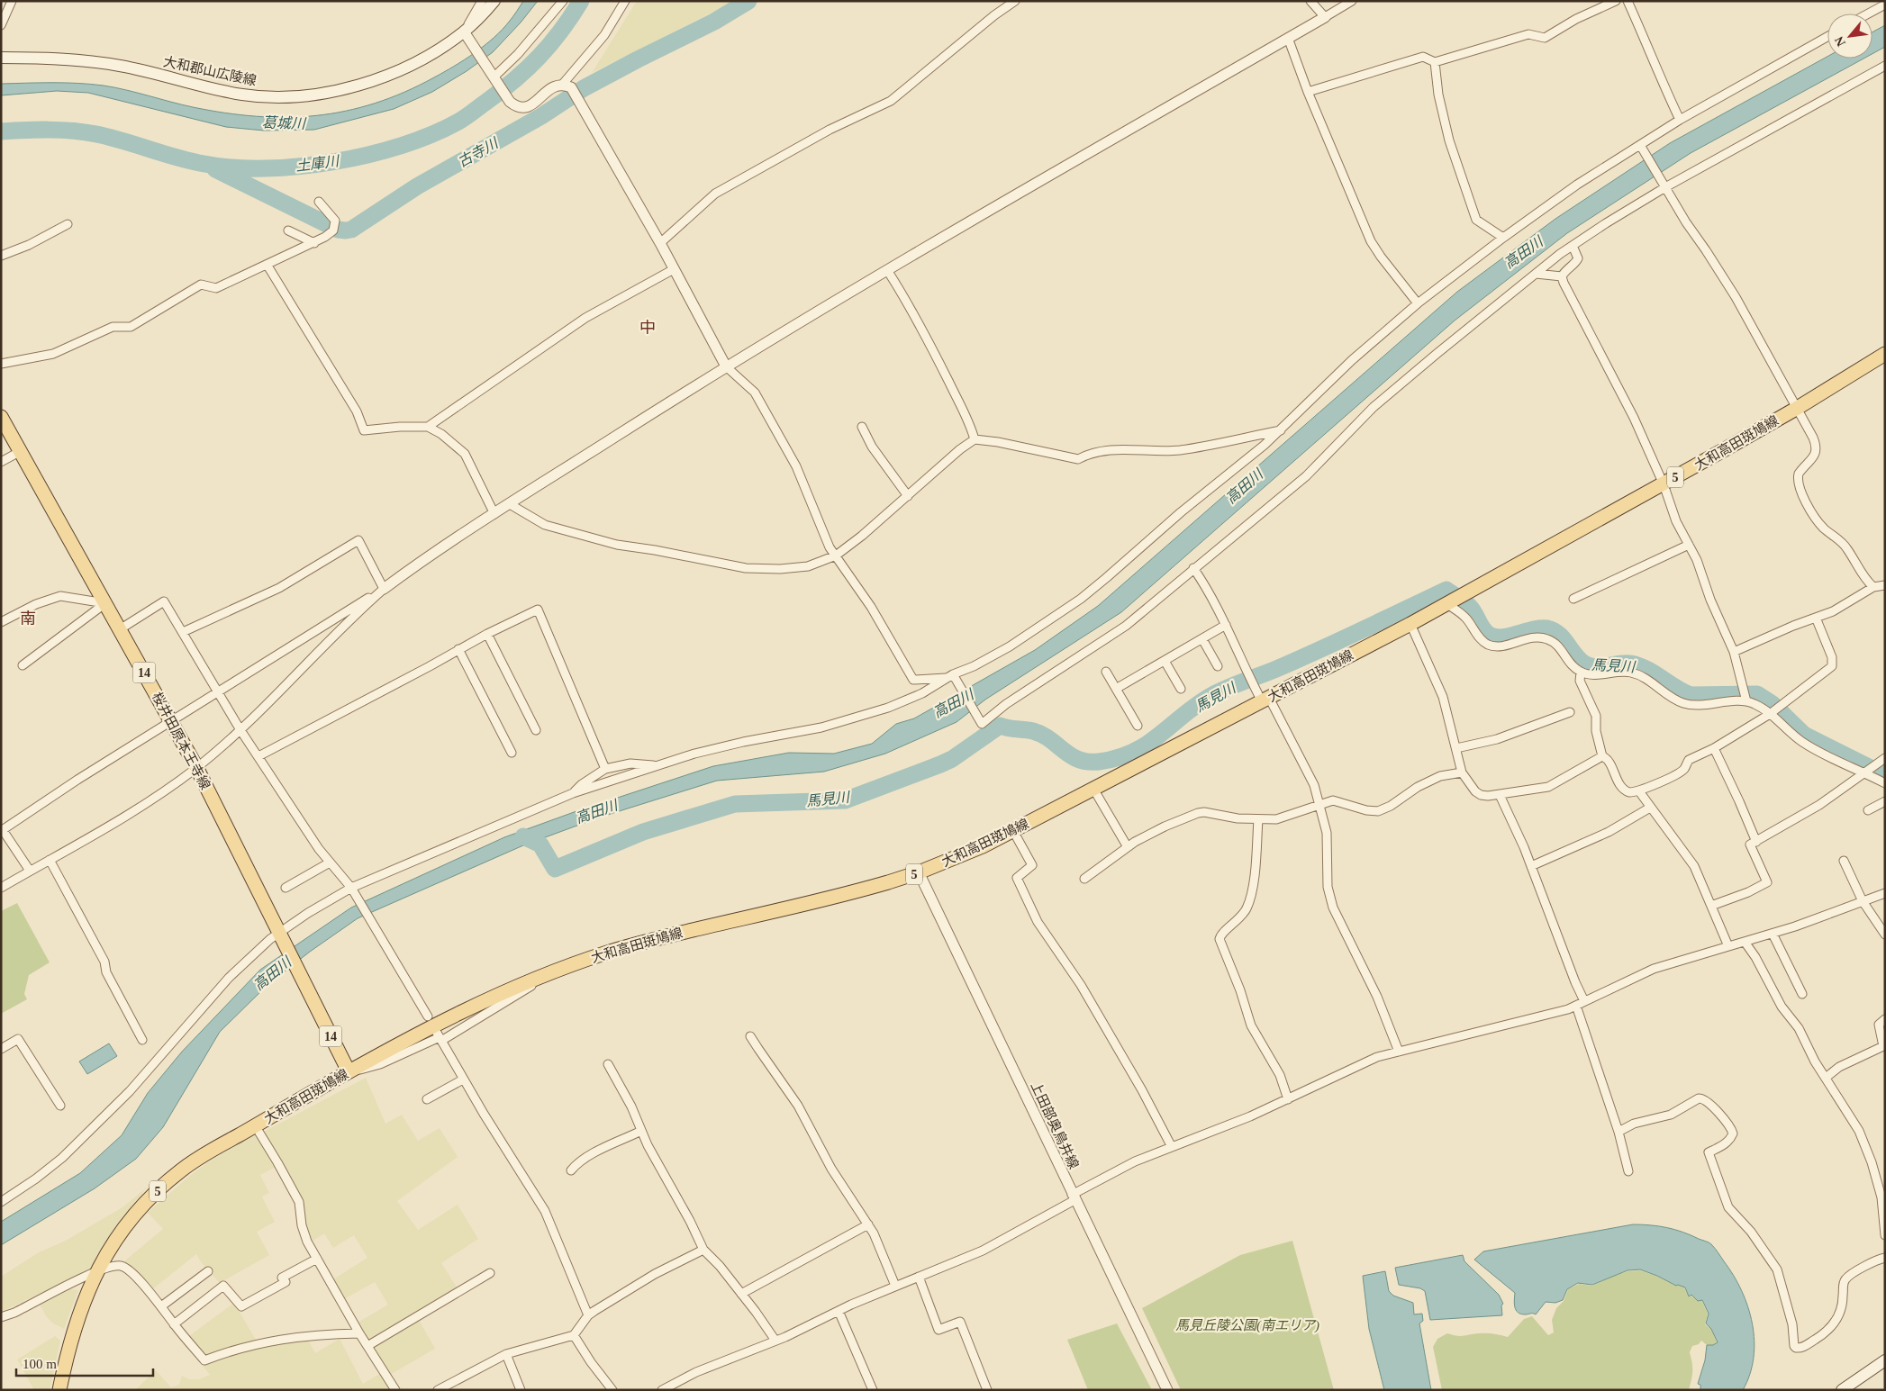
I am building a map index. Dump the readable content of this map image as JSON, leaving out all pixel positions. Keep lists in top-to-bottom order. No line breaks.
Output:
{"streets":{"main road":["大和郡山広陵線","大和高田斑鳩線","5","14","桜井田原本王寺線"],"street":["上田部奥鳥井線"]},"crossings":[["大和高田斑鳩線","桜井田原本王寺線"],["大和高田斑鳩線","上田部奥鳥井線"]],"districts":["中","南"],"water":["葛城川","古寺川","土庫川","高田川","馬見川"],"parks":["馬見丘陵公園(南エリア)"],"scale_bar":"100 m","north":"bottom left"}
